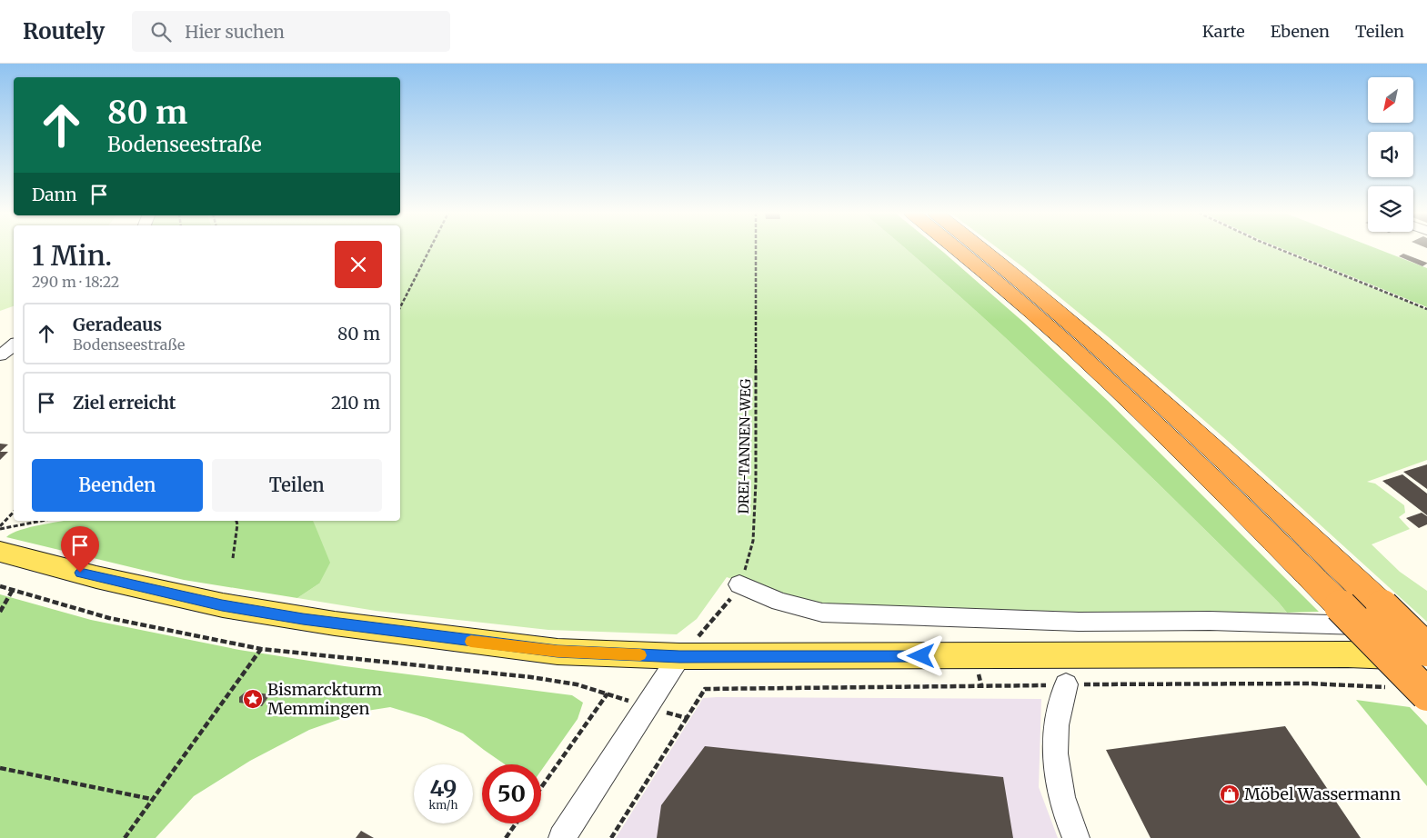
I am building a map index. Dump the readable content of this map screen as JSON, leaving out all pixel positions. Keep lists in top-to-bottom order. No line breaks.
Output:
{"streets":{"path":["DREI-TANNEN-WEG"]},"places":{"place":["Bismarckturm Memmingen"],"shop":["Möbel Wassermann"]},"north":"bottom left","page":{"header":"Routely","search":"Hier suchen","nav":["Karte","Ebenen","Teilen"],"turn":["80 m","Bodenseestraße"],"then":"Dann","heading":["1 Min.","290 m · 18:22"],"list":[{"name":"Geradeaus","note":"Bodenseestraße","value":"80 m"},{"name":"Ziel erreicht","value":"210 m"}],"buttons":["Beenden","Teilen"],"speed":"49 km/h","limit":"50"}}
